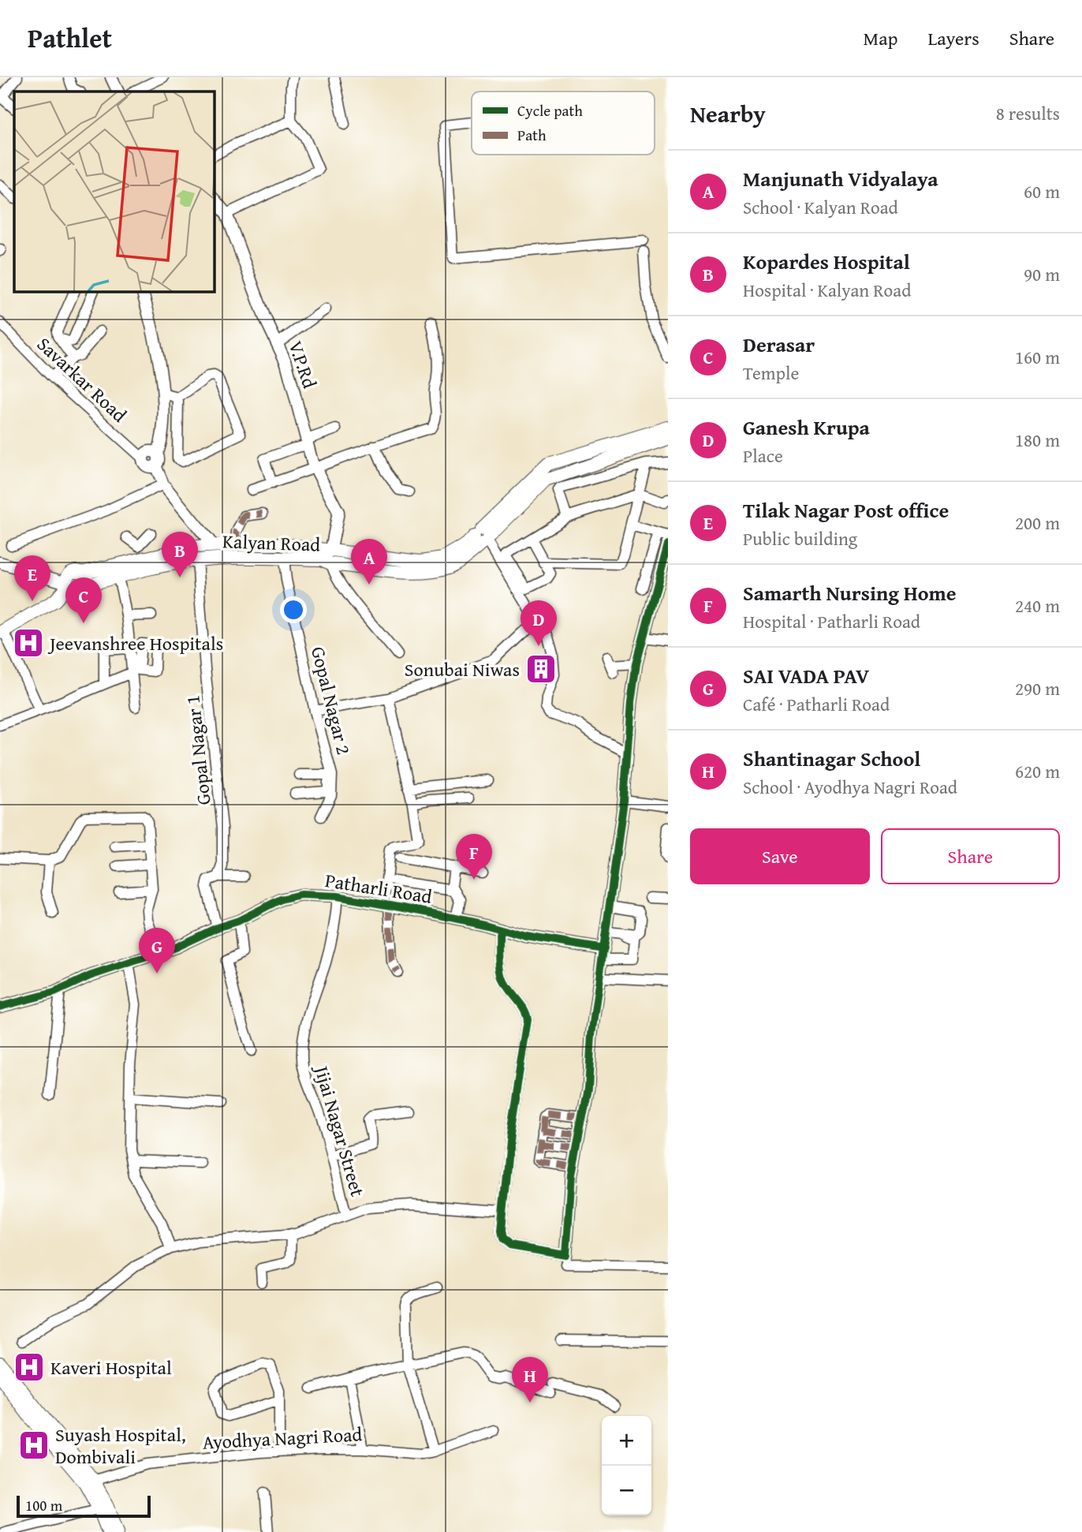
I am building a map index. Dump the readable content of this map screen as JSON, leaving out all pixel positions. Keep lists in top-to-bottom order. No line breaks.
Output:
{"streets":{"main road":["Kalyan Road"],"street":["V.P.Rd","Savarkar Road","Gopal Nagar 2","Gopal Nagar 1","Patharli Road","Jijai Nagar Street","Ayodhya Nagri Road"]},"crossings":[["V.P.Rd","Kalyan Road"],["Kalyan Road","Gopal Nagar 2"],["Kalyan Road","Gopal Nagar 1"],["Gopal Nagar 1","Patharli Road"],["Patharli Road","Jijai Nagar Street"]],"places":{"hospital":["Jeevanshree Hospitals","Kaveri Hospital","Suyash Hospital, Dombivali"],"building":["Sonubai Niwas"]},"legend":["Cycle path","Path"],"scale_bar":"100 m","page":{"header":"Pathlet","nav":["Map","Layers","Share"],"heading":["Nearby","8 results"],"list":[{"mark":"A","name":"Manjunath Vidyalaya","note":"School · Kalyan Road","value":"60 m"},{"mark":"B","name":"Kopardes Hospital","note":"Hospital · Kalyan Road","value":"90 m"},{"mark":"C","name":"Derasar","note":"Temple","value":"160 m"},{"mark":"D","name":"Ganesh Krupa","note":"Place","value":"180 m"},{"mark":"E","name":"Tilak Nagar Post office","note":"Public building","value":"200 m"},{"mark":"F","name":"Samarth Nursing Home","note":"Hospital · Patharli Road","value":"240 m"},{"mark":"G","name":"SAI VADA PAV","note":"Café · Patharli Road","value":"290 m"},{"mark":"H","name":"Shantinagar School","note":"School · Ayodhya Nagri Road","value":"620 m"}],"pins":["B","A","E","C","D","F","G","H"],"buttons":["Save","Share"],"map_buttons":["+","−"],"scale":"100 m"}}
